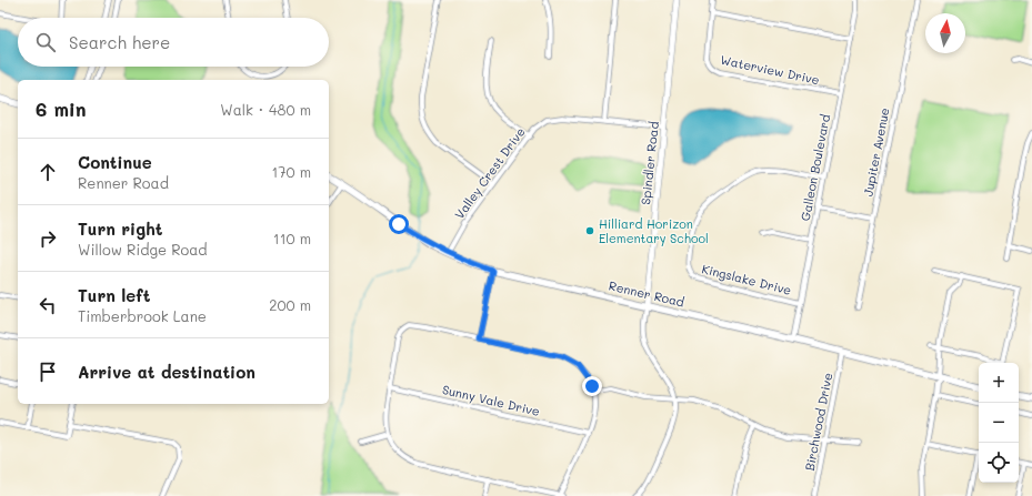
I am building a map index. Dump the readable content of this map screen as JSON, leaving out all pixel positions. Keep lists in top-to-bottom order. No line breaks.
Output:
{"streets":{"main road":["Renner Road"],"street":["Waterview Drive","Jupiter Avenue","Spindler Road","Galleon Boulevard","Valley Crest Drive","Kingslake Drive","Sunny Vale Drive","Birchwood Drive"]},"crossings":[["Waterview Drive","Galleon Boulevard"],["Spindler Road","Valley Crest Drive"],["Spindler Road","Renner Road"],["Galleon Boulevard","Kingslake Drive"],["Galleon Boulevard","Renner Road"],["Valley Crest Drive","Renner Road"],["Renner Road","Birchwood Drive"]],"places":["Hilliard Horizon Elementary School"],"north":"top","page":{"search":"Search here","heading":["6 min","Walk · 480 m"],"list":[["Continue","Renner Road","170 m"],["Turn right","Willow Ridge Road","110 m"],["Turn left","Timberbrook Lane","200 m"],"Arrive at destination"],"map_buttons":["+","−"]}}
